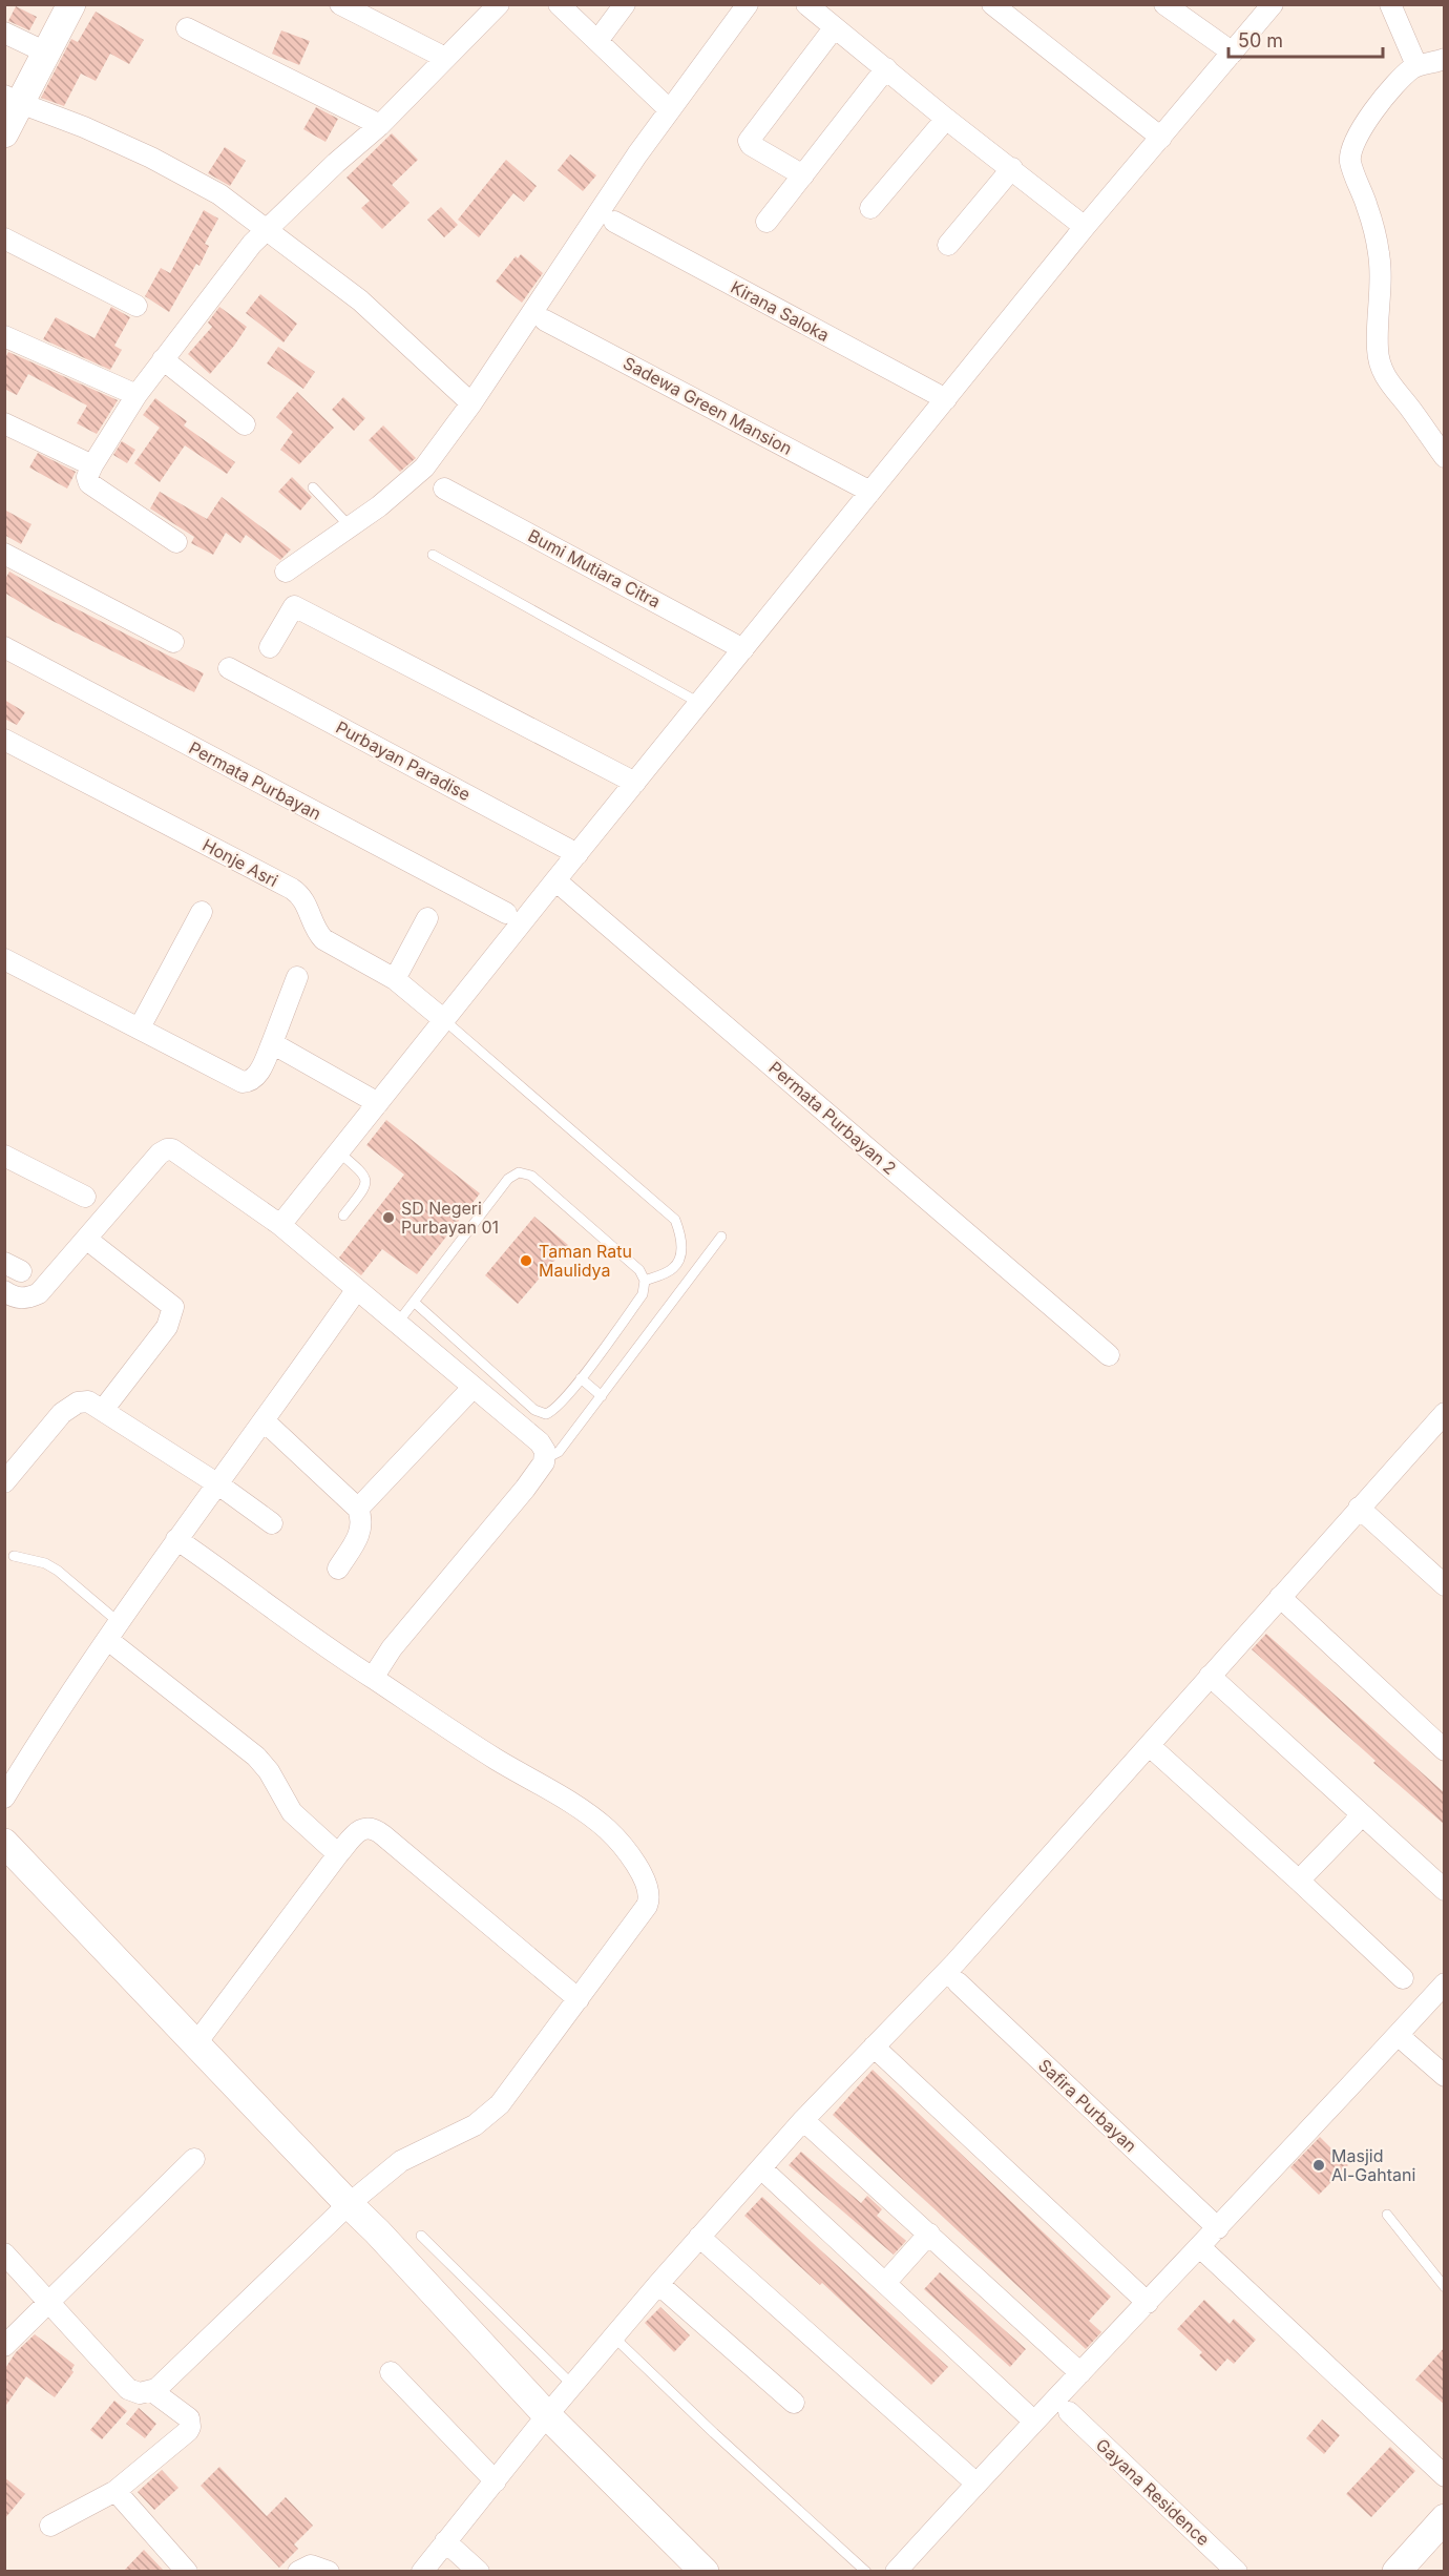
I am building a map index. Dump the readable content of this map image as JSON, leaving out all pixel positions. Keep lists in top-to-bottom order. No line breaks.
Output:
{"streets":{"street":["Kirana Saloka","Sadewa Green Mansion","Bumi Mutiara Citra","Purbayan Paradise","Permata Purbayan","Honje Asri","Permata Purbayan 2","Safira Purbayan","Gayana Residence"]},"places":["SD Negeri Purbayan 01","Taman Ratu Maulidya","Masjid Al-Gahtani"],"scale_bar":"50 m"}
